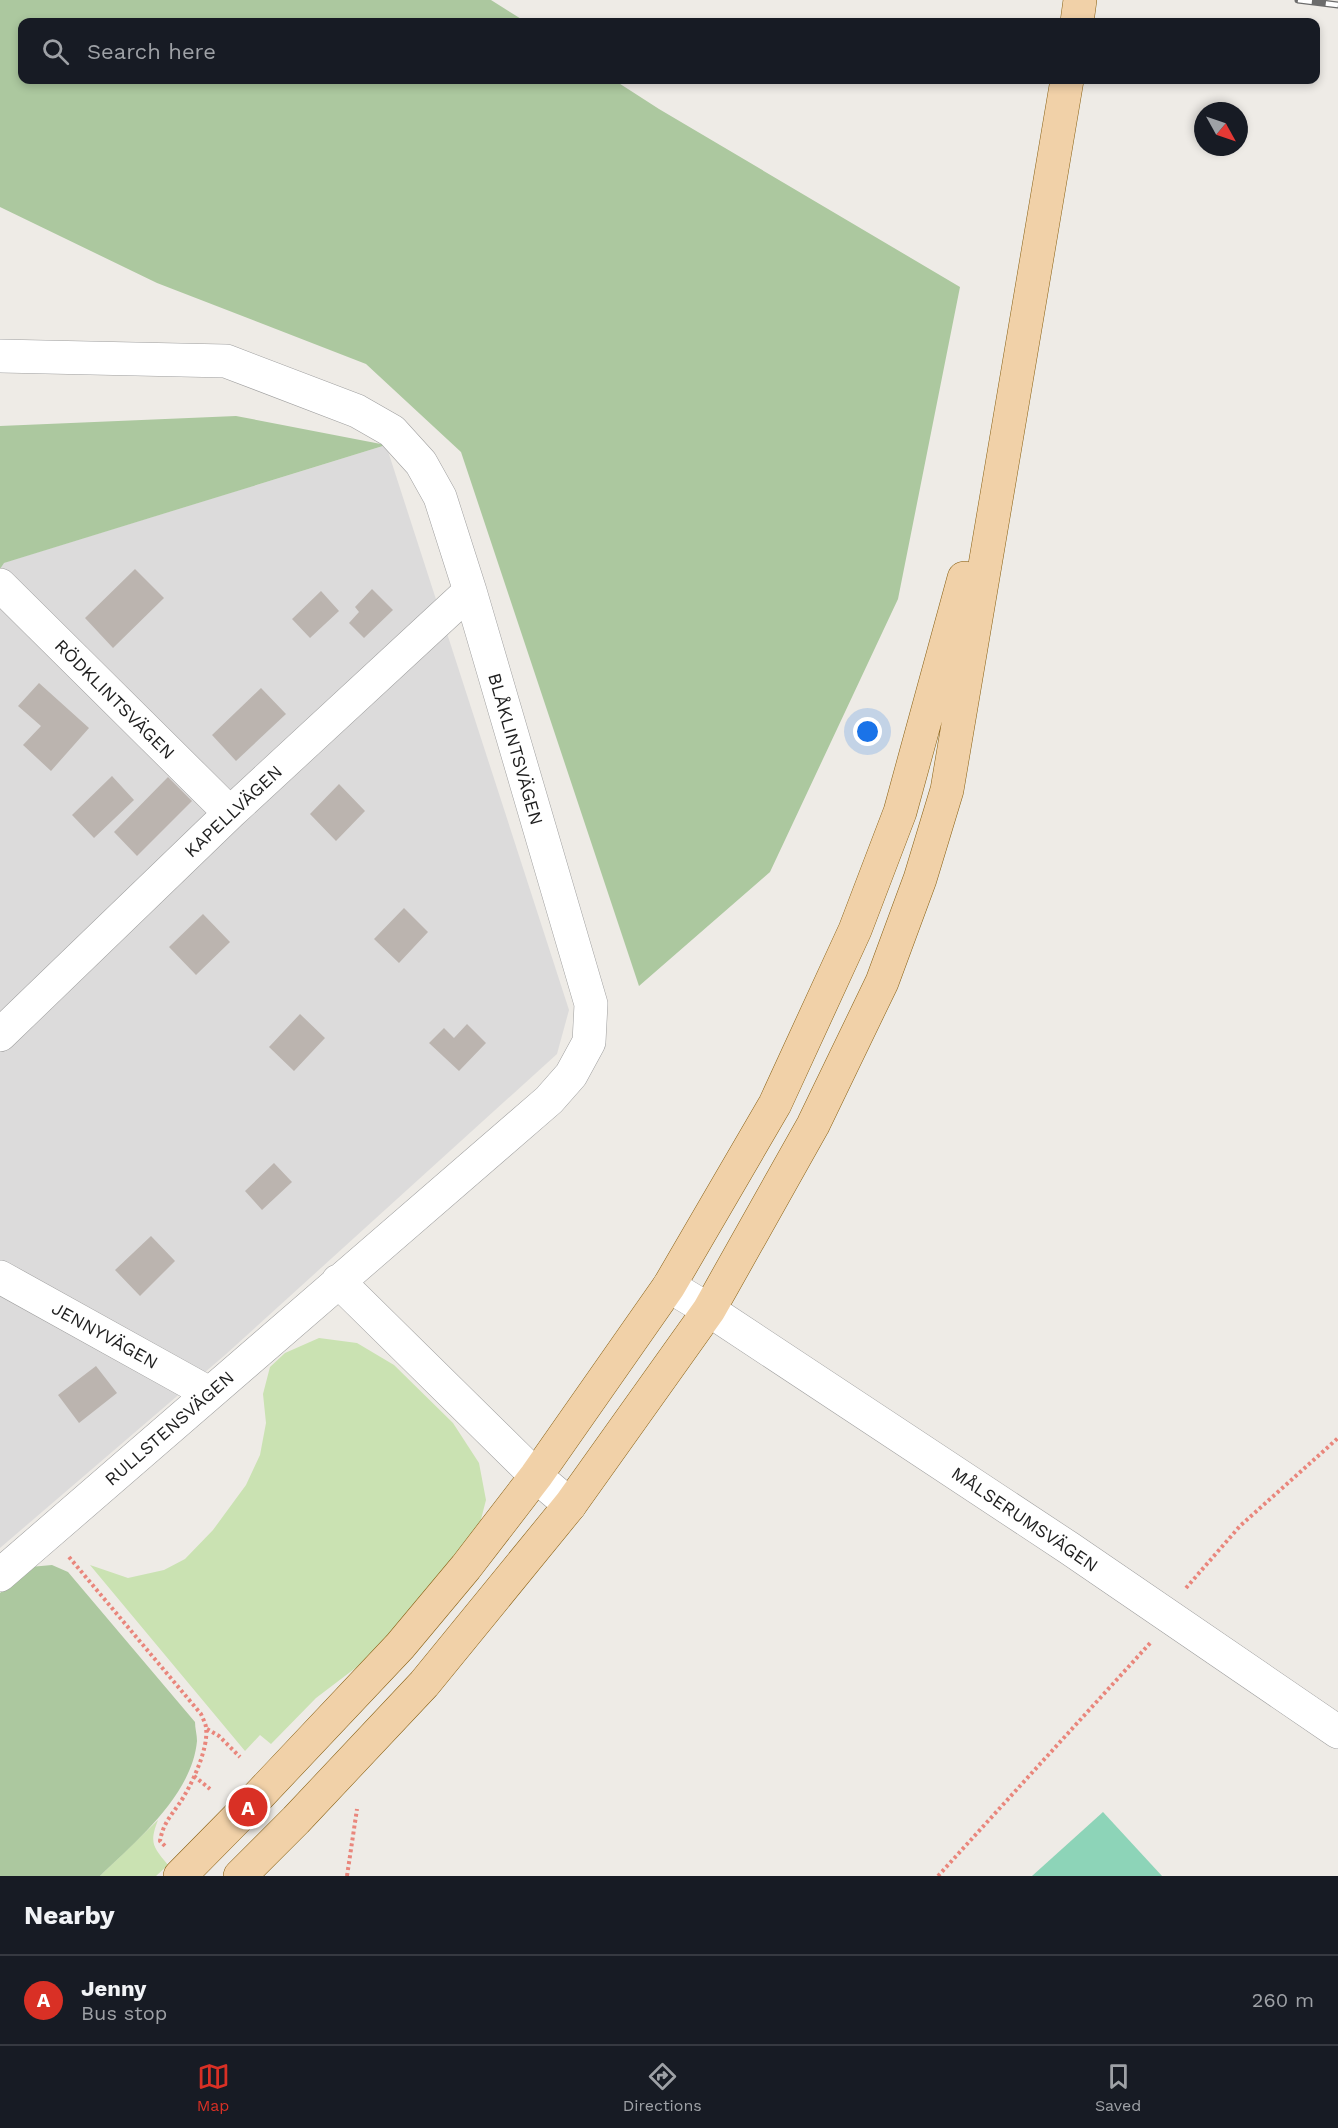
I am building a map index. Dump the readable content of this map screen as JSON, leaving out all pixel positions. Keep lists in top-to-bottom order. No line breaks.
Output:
{"streets":{"street":["RÖDKLINTSVÄGEN","BLÅKLINTSVÄGEN","KAPELLVÄGEN","JENNYVÄGEN","RULLSTENSVÄGEN","MÅLSERUMSVÄGEN"]},"crossings":[["RÖDKLINTSVÄGEN","KAPELLVÄGEN"],["BLÅKLINTSVÄGEN","KAPELLVÄGEN"],["BLÅKLINTSVÄGEN","RULLSTENSVÄGEN"],["JENNYVÄGEN","RULLSTENSVÄGEN"]],"north":"bottom right","page":{"search":"Search here","pins":"A","heading":"Nearby","list":[{"mark":"A","name":"Jenny","note":"Bus stop","value":"260 m"}],"nav":["Map","Directions","Saved"]}}
